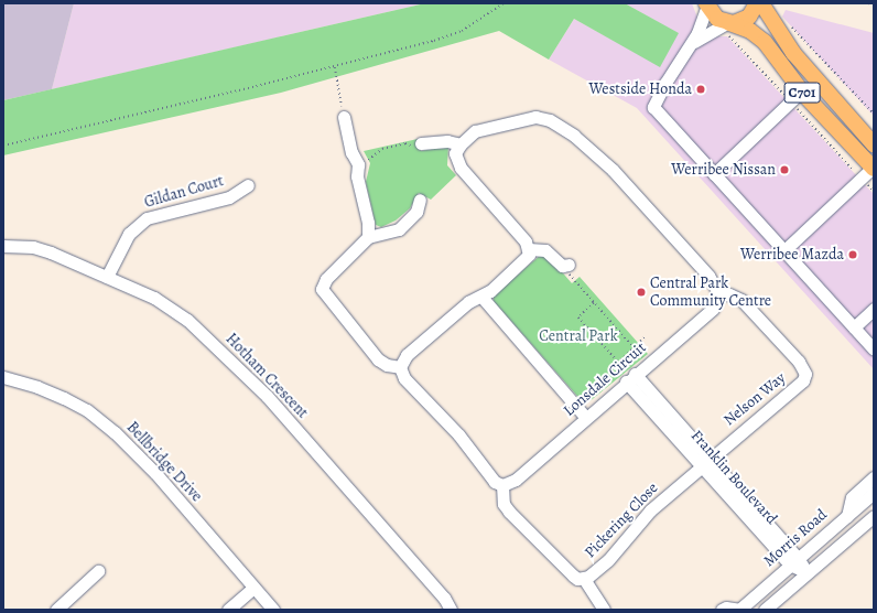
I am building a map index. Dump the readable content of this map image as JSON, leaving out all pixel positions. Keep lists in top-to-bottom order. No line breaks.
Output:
{"streets":{"main road":["C701"],"street":["Gildan Court","Hotham Crescent","Lonsdale Circuit","Nelson Way","Bellbridge Drive","Franklin Boulevard","Pickering Close","Morris Road"]},"crossings":[["Gildan Court","Hotham Crescent"],["Lonsdale Circuit","Nelson Way"],["Lonsdale Circuit","Franklin Boulevard"],["Lonsdale Circuit","Pickering Close"],["Nelson Way","Franklin Boulevard"],["Nelson Way","Pickering Close"],["Franklin Boulevard","Pickering Close"],["Franklin Boulevard","Morris Road"]],"parks":["Central Park"],"places":["Westside Honda","Werribee Nissan","Werribee Mazda","Central Park Community Centre"]}
